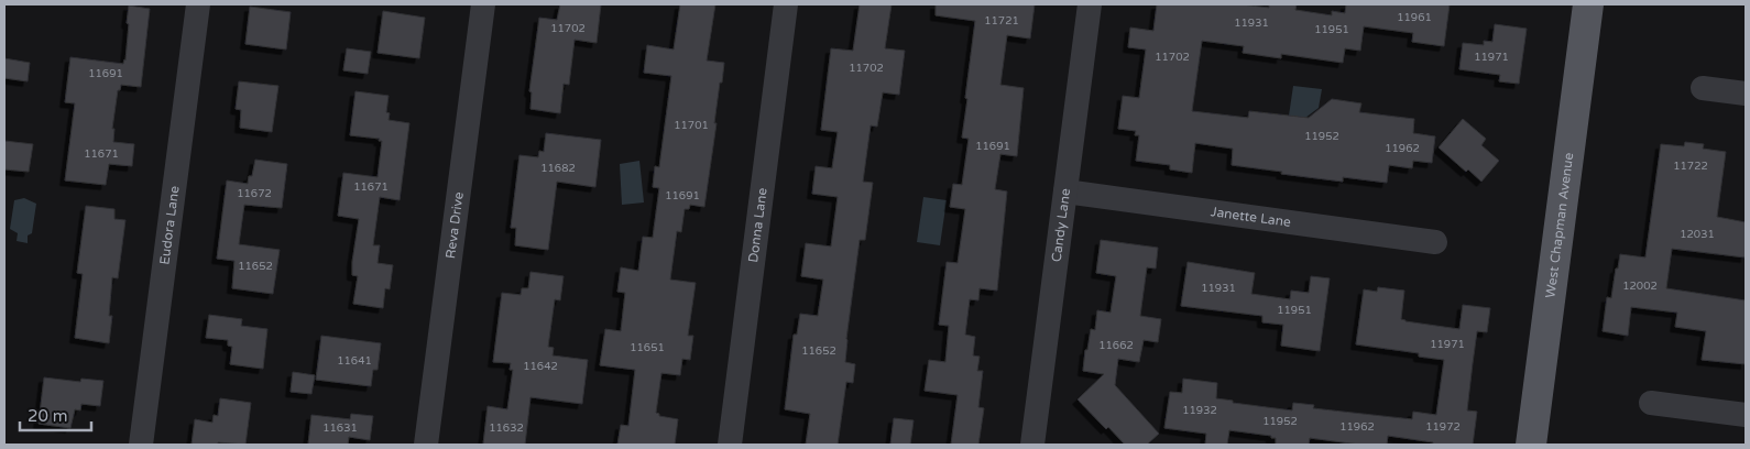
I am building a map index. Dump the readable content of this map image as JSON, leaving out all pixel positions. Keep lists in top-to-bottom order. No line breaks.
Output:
{"streets":{"main road":["West Chapman Avenue"],"street":["Janette Lane","Eudora Lane","Reva Drive","Donna Lane","Candy Lane"]},"crossings":[["Janette Lane","Candy Lane"]],"house_numbers":["11961","11721","11931","11702","11951","11702","11971","11702","11691","11701","11952","11691","11962","11671","11722","11682","11671","11672","11691","12031","11652","12002","11931","11951","11971","11662","11651","11652","11641","11642","11932","11952","11962","11972","11631","11632"],"scale_bar":"20 m"}
